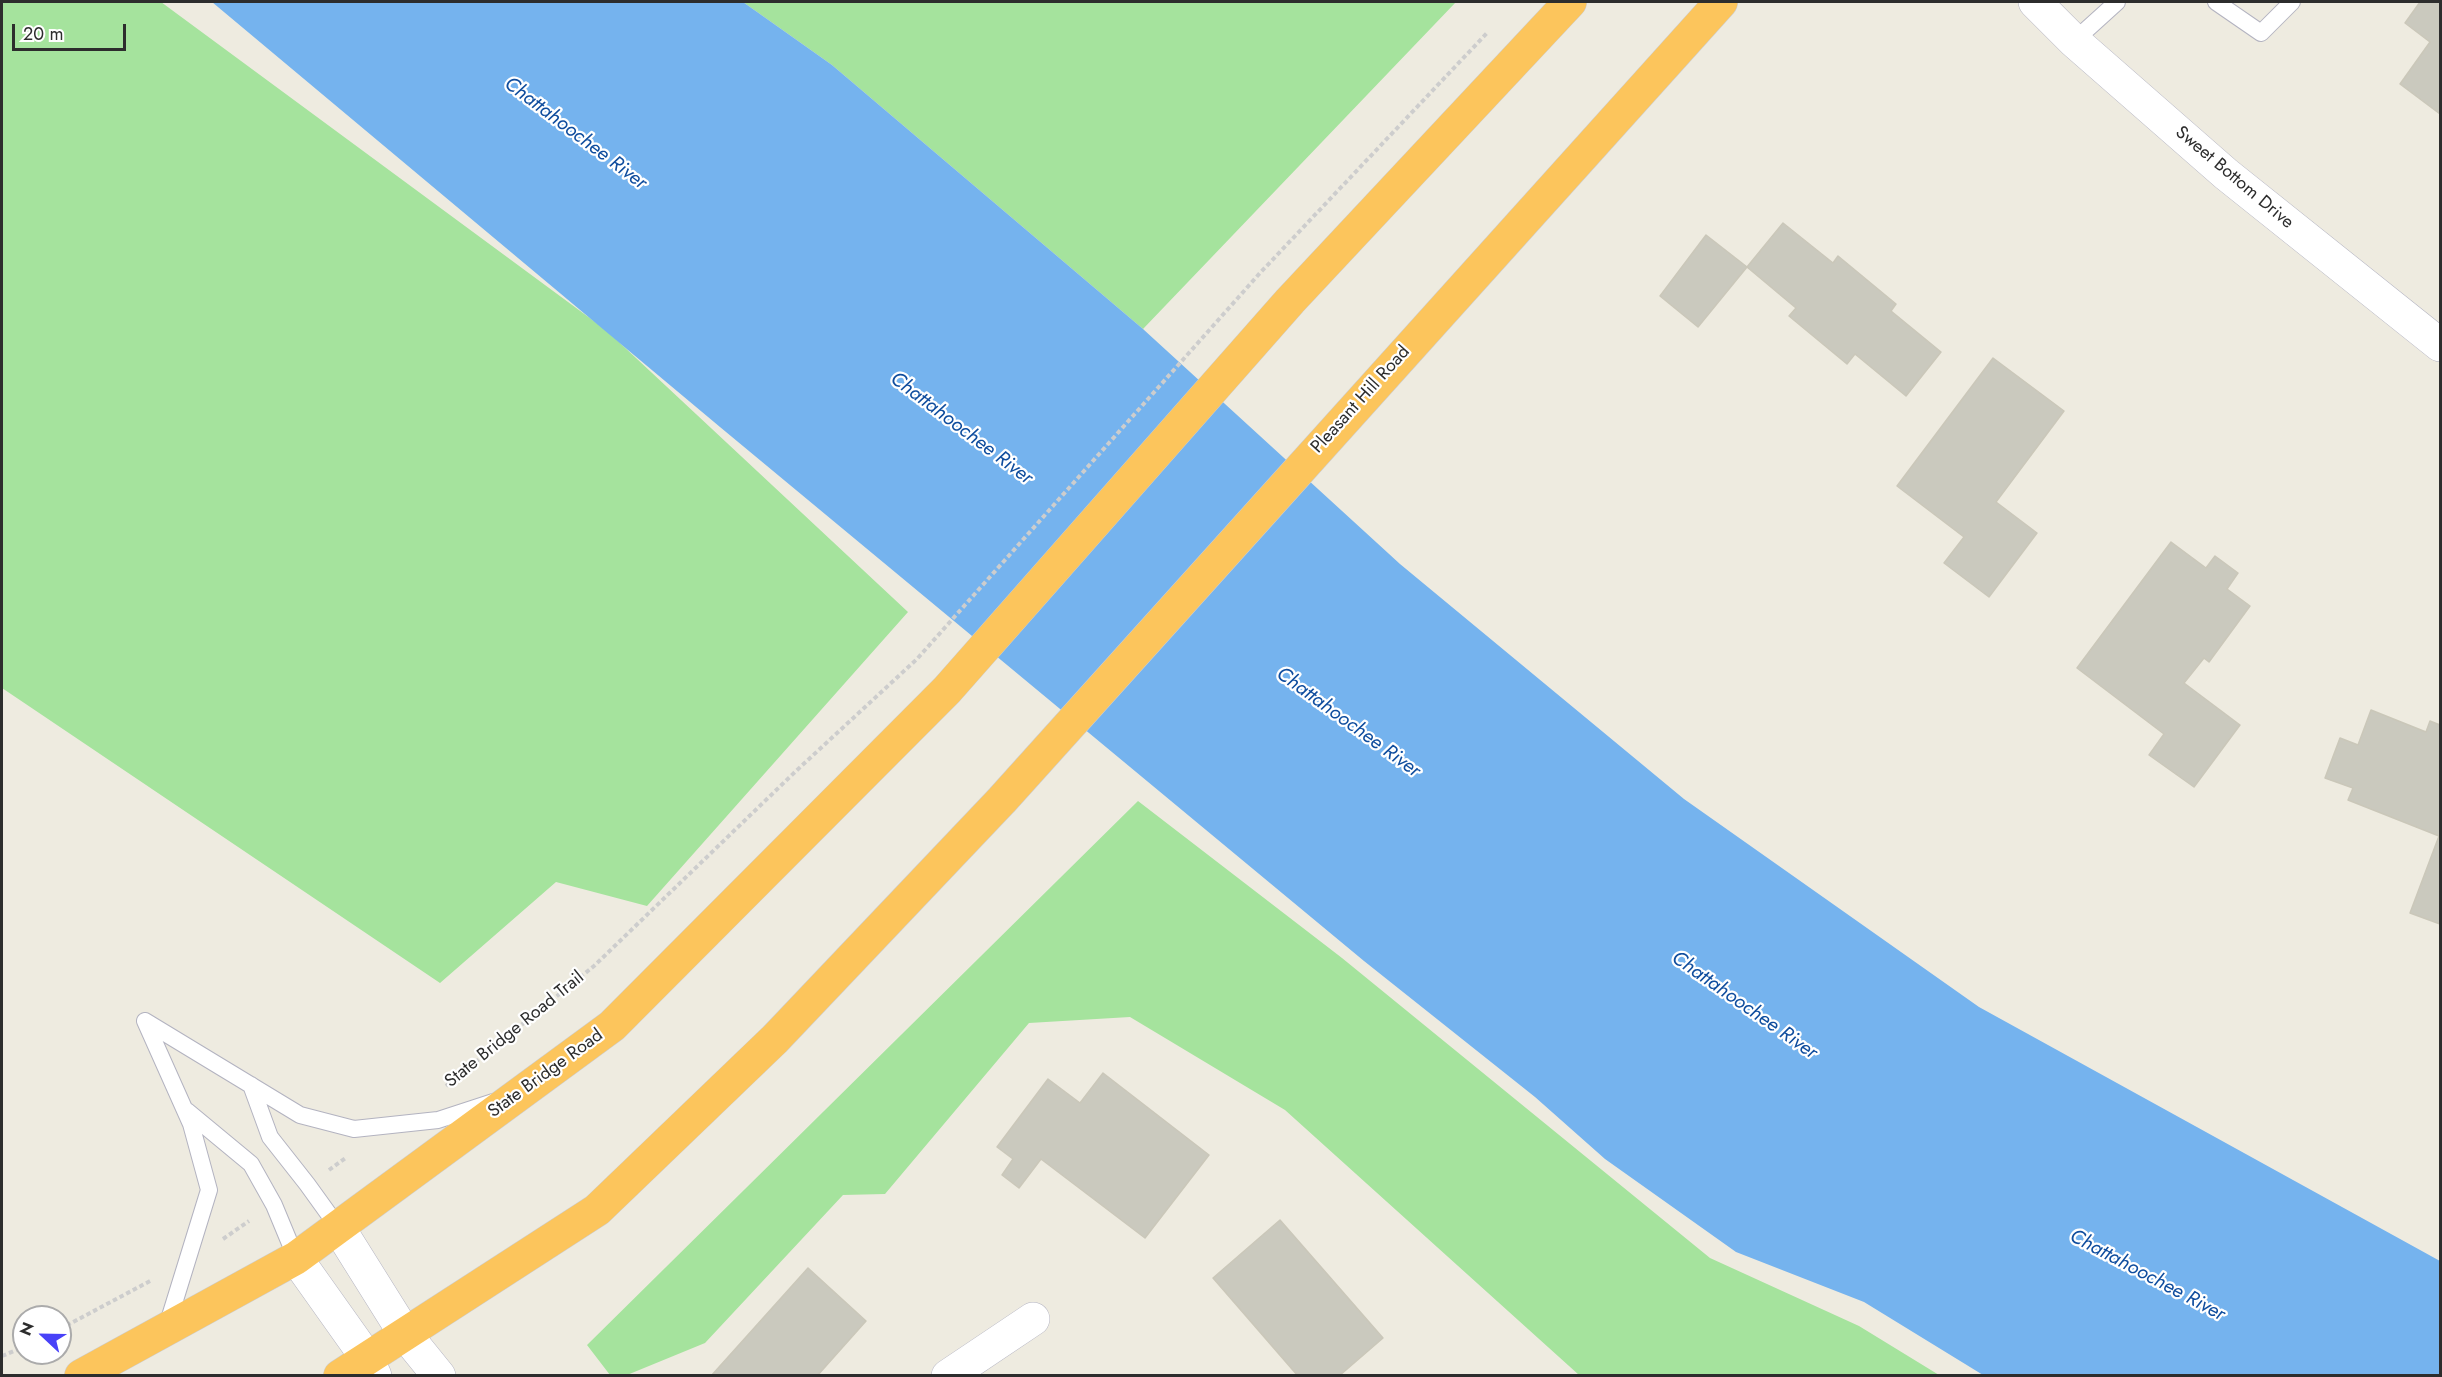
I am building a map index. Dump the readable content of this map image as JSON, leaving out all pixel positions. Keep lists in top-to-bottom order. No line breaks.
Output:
{"streets":{"highway":["Pleasant Hill Road","State Bridge Road"],"street":["Sweet Bottom Drive"],"path":["State Bridge Road Trail"]},"water":["Chattahoochee River"],"scale_bar":"20 m","north":"left"}
